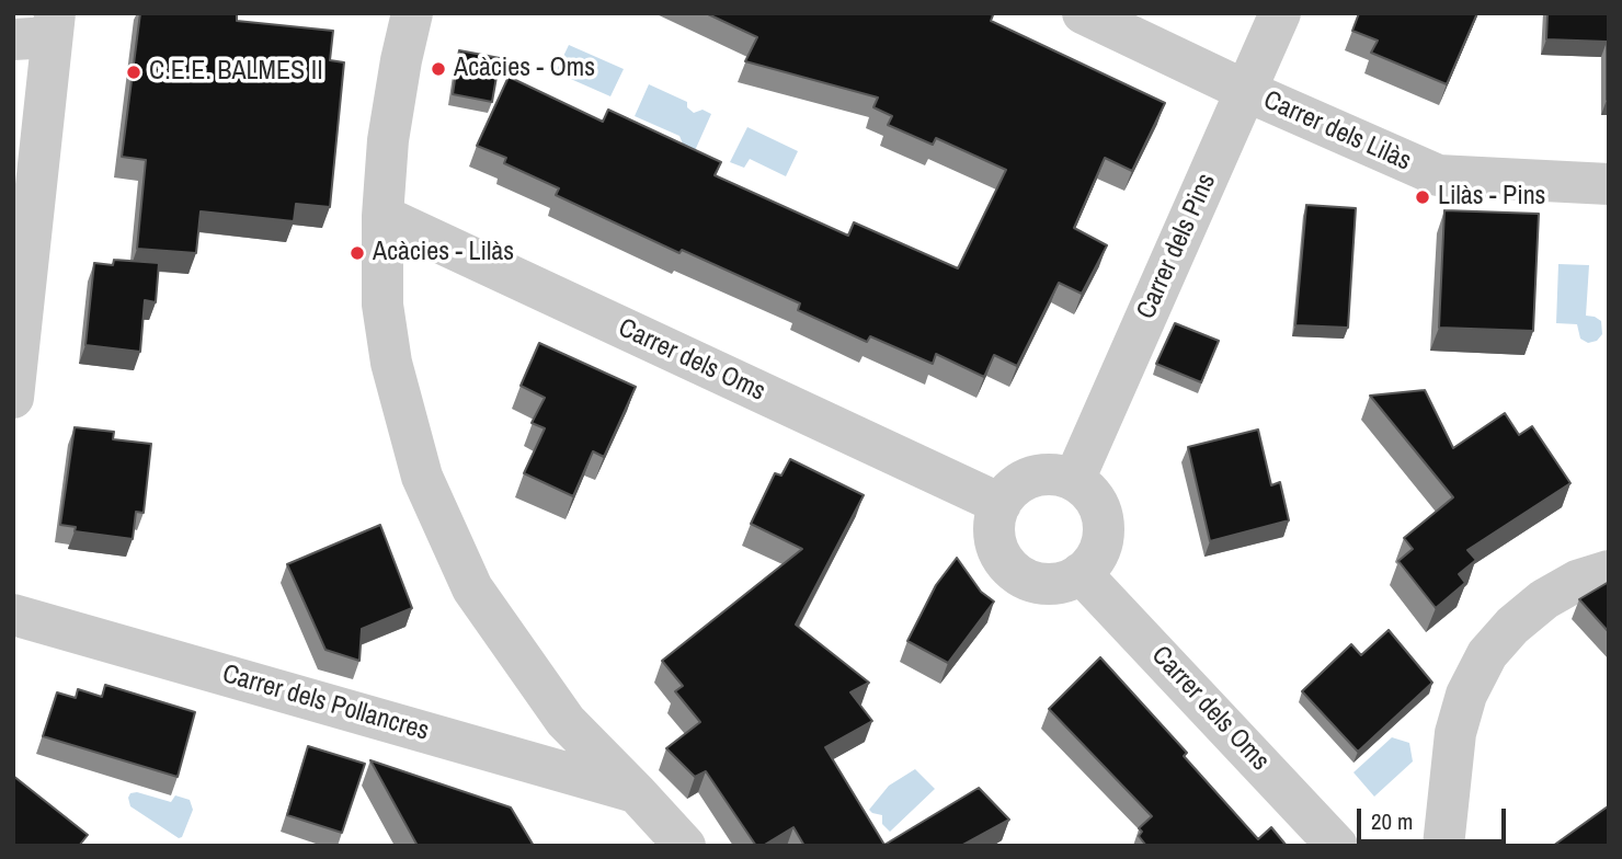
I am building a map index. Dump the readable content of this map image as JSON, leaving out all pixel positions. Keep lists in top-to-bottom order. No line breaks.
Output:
{"streets":{"street":["Carrer dels Lilàs","Carrer dels Pins","Carrer dels Oms","Carrer dels Pollancres"]},"crossings":[["Carrer dels Lilàs","Carrer dels Pins"],["Carrer dels Pins","Carrer dels Oms"]],"places":["Acàcies - Oms","C.E.E. BALMES II","Lilàs - Pins","Acàcies - Lilàs"],"scale_bar":"20 m"}
